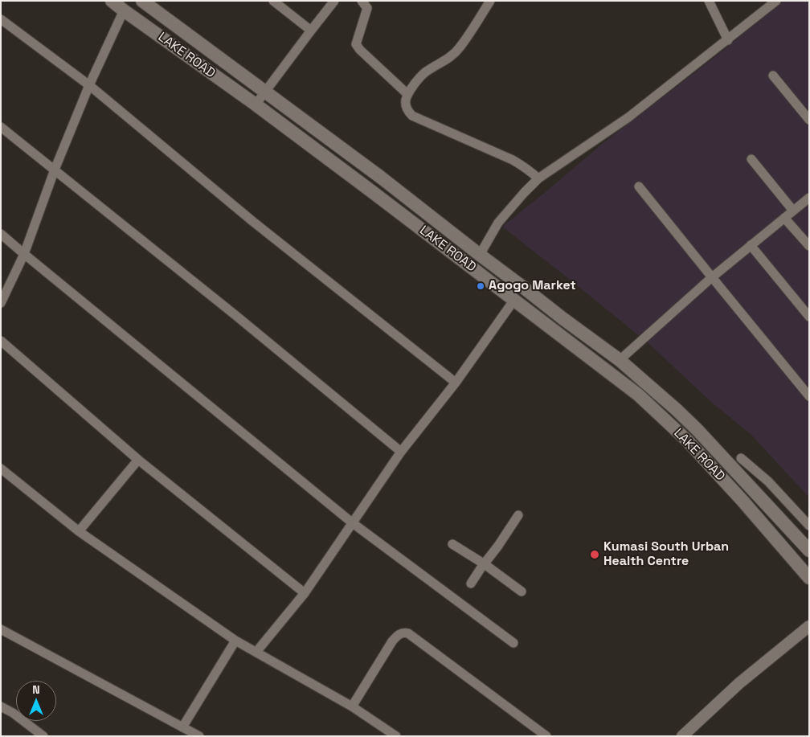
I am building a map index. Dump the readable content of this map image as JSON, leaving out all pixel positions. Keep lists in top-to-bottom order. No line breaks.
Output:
{"streets":{"main road":["LAKE ROAD"]},"places":["Agogo Market","Kumasi South Urban Health Centre"],"north":"top"}
